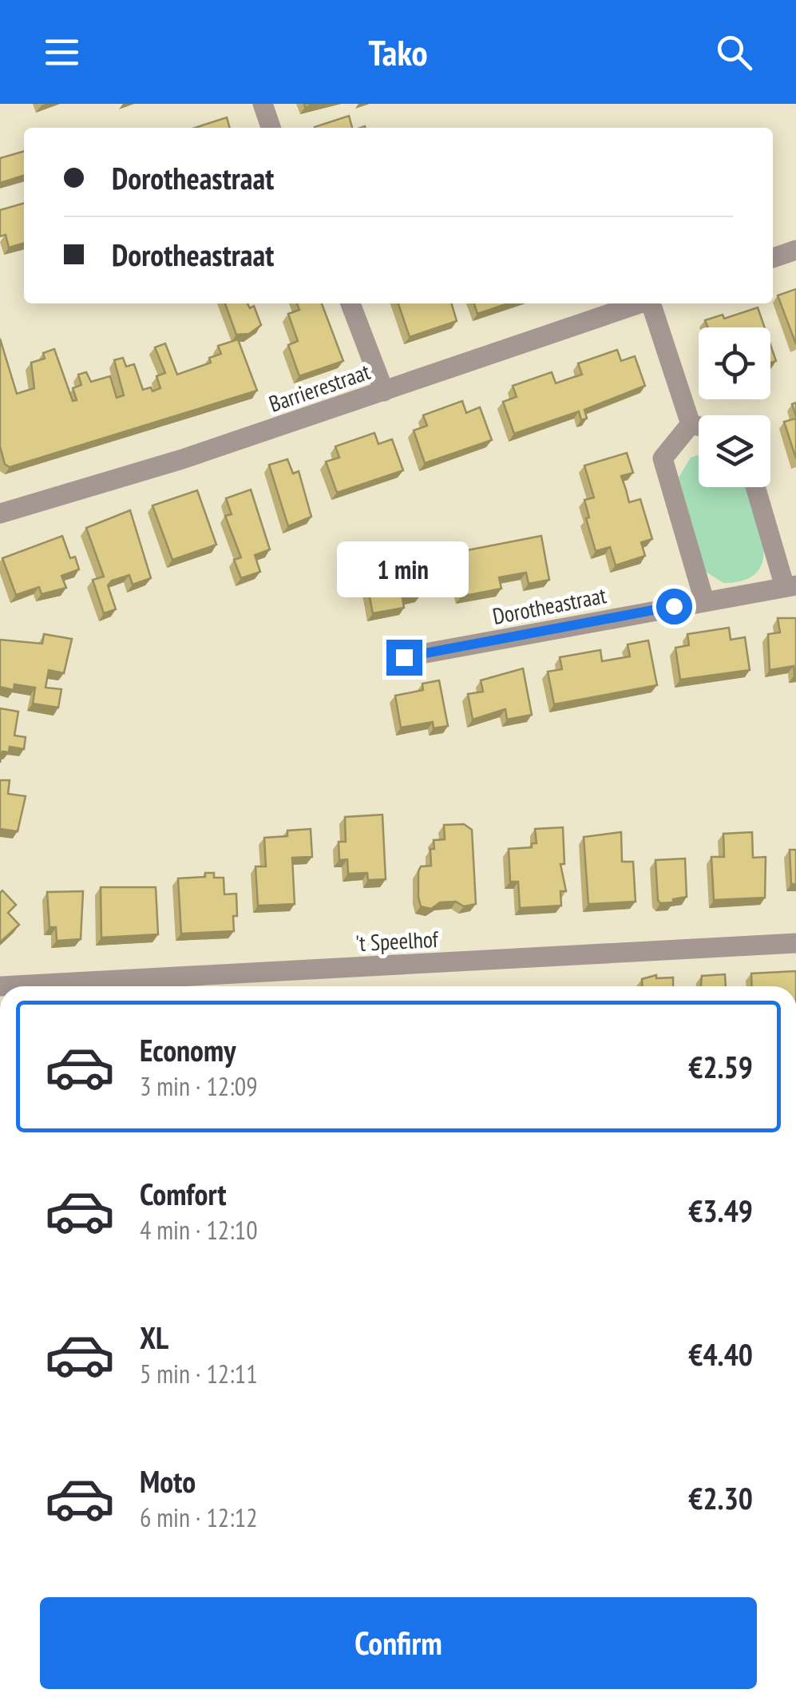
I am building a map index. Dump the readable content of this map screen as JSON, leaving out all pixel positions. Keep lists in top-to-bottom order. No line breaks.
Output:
{"streets":{"street":["Barrierestraat","Dorotheastraat","'t Speelhof"]},"page":{"header":"Tako","banner":["Dorotheastraat","Dorotheastraat"],"bubble":"1 min","list":[{"name":"Economy","note":"3 min · 12:09","value":"€2.59"},{"name":"Comfort","note":"4 min · 12:10","value":"€3.49"},{"name":"XL","note":"5 min · 12:11","value":"€4.40"},{"name":"Moto","note":"6 min · 12:12","value":"€2.30"}],"buttons":"Confirm"}}
